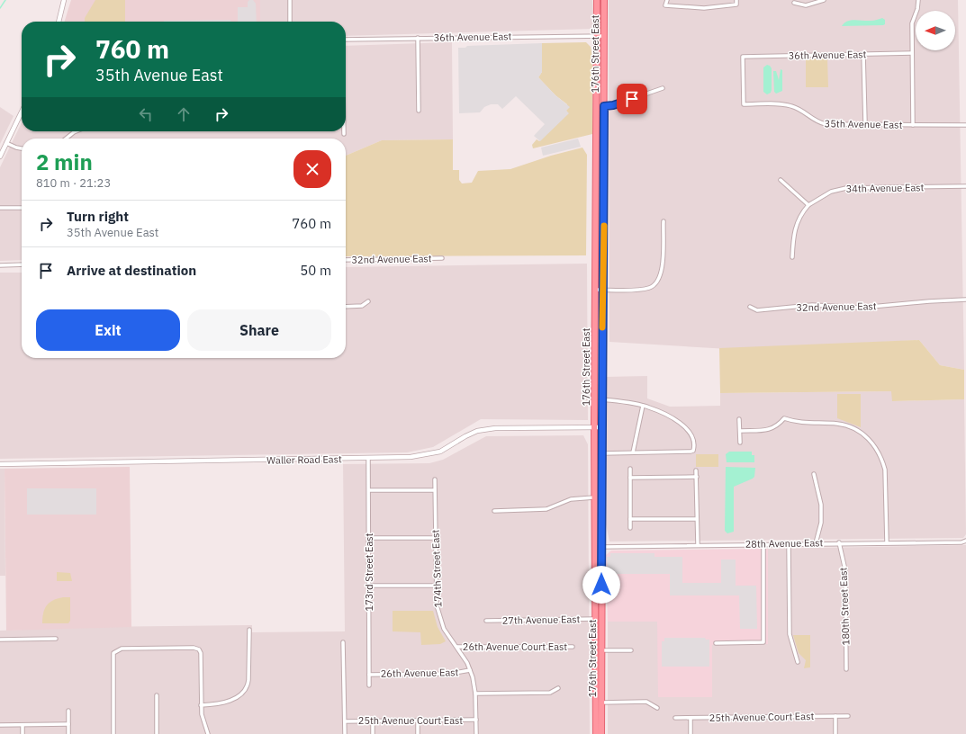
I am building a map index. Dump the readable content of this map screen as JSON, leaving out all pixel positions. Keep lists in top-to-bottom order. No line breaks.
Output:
{"streets":{"main road":["176th Street East"],"street":["36th Avenue East","35th Avenue East","34th Avenue East","32nd Avenue East","Waller Road East","28th Avenue East","174th Street East","173rd Street East","180th Street East","27th Avenue East","26th Avenue Court East","26th Avenue East","25th Avenue Court East"]},"crossings":[["36th Avenue East","176th Street East"],["36th Avenue East","35th Avenue East"],["176th Street East","Waller Road East"],["176th Street East","28th Avenue East"],["176th Street East","27th Avenue East"],["Waller Road East","173rd Street East"],["28th Avenue East","180th Street East"],["174th Street East","26th Avenue Court East"],["174th Street East","26th Avenue East"],["174th Street East","25th Avenue Court East"],["173rd Street East","26th Avenue East"]],"north":"left","page":{"turn":["760 m","35th Avenue East"],"heading":["2 min","810 m · 21:23"],"list":[{"name":"Turn right","note":"35th Avenue East","value":"760 m"},{"name":"Arrive at destination","value":"50 m"}],"buttons":["Exit","Share"]}}
